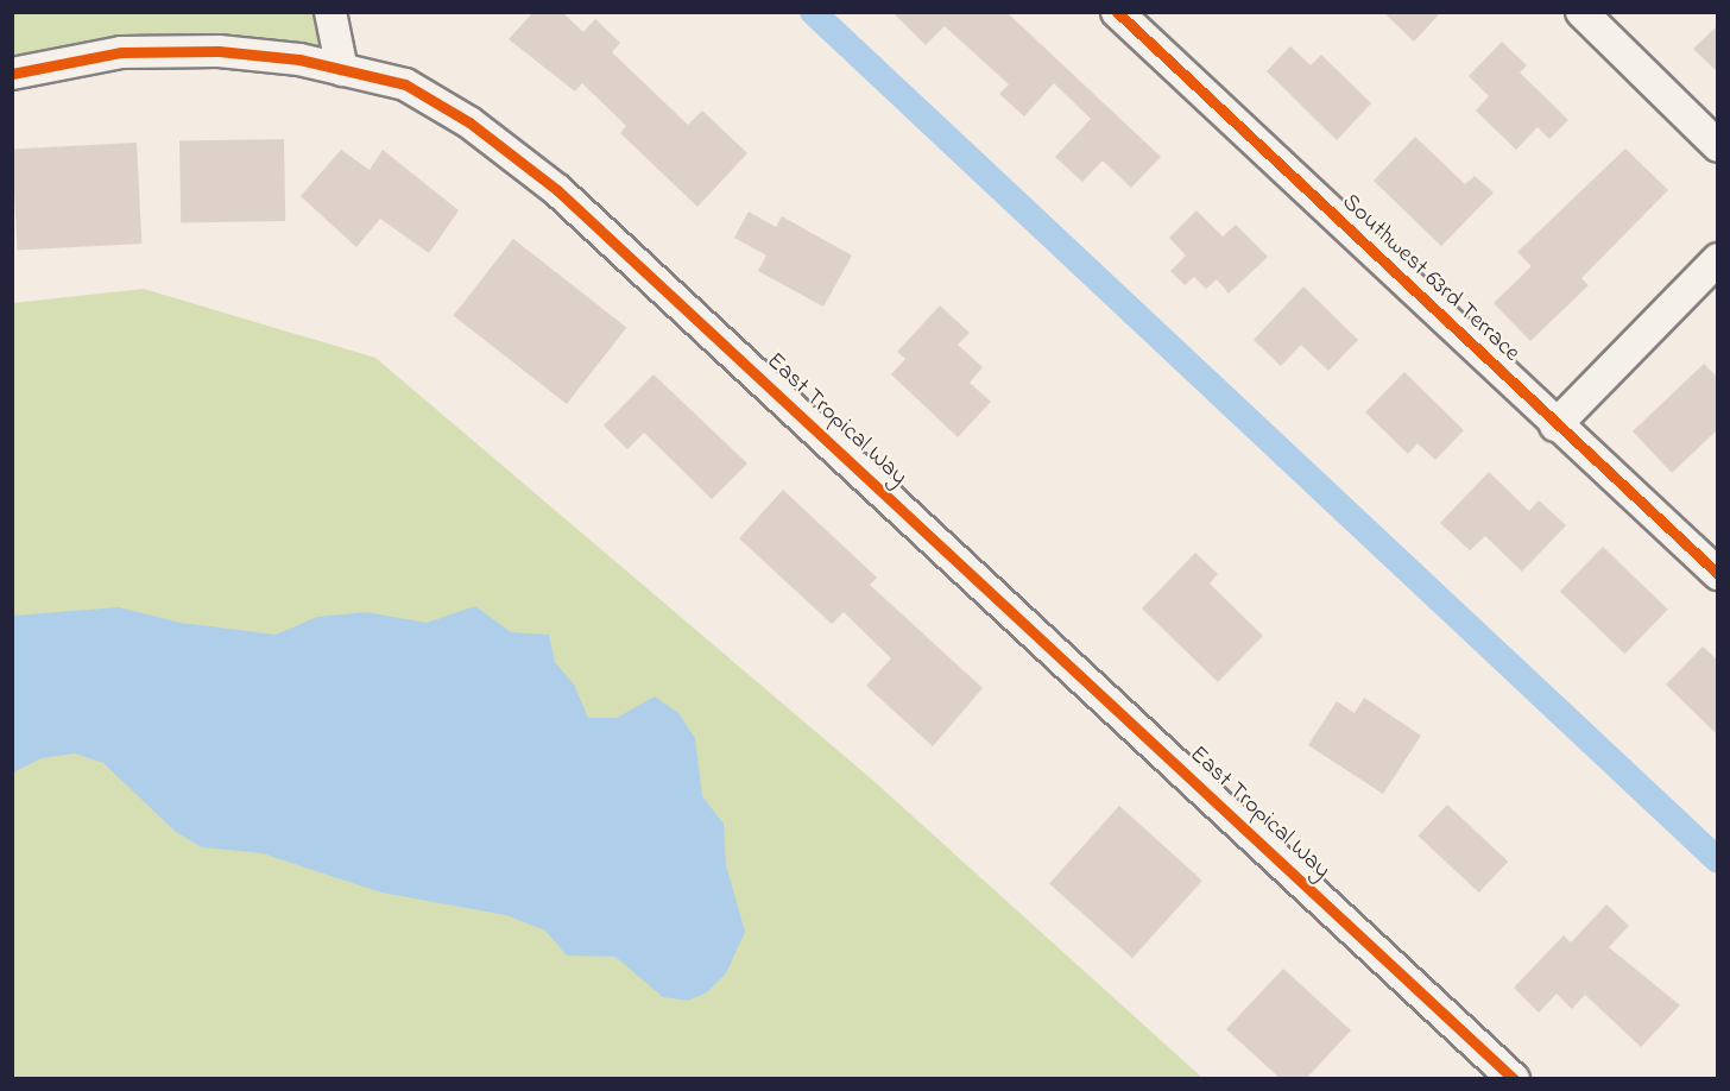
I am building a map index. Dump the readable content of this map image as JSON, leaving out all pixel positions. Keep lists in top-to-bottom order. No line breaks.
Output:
{"streets":{"street":["Southwest 63rd Terrace","East Tropical Way"]}}
